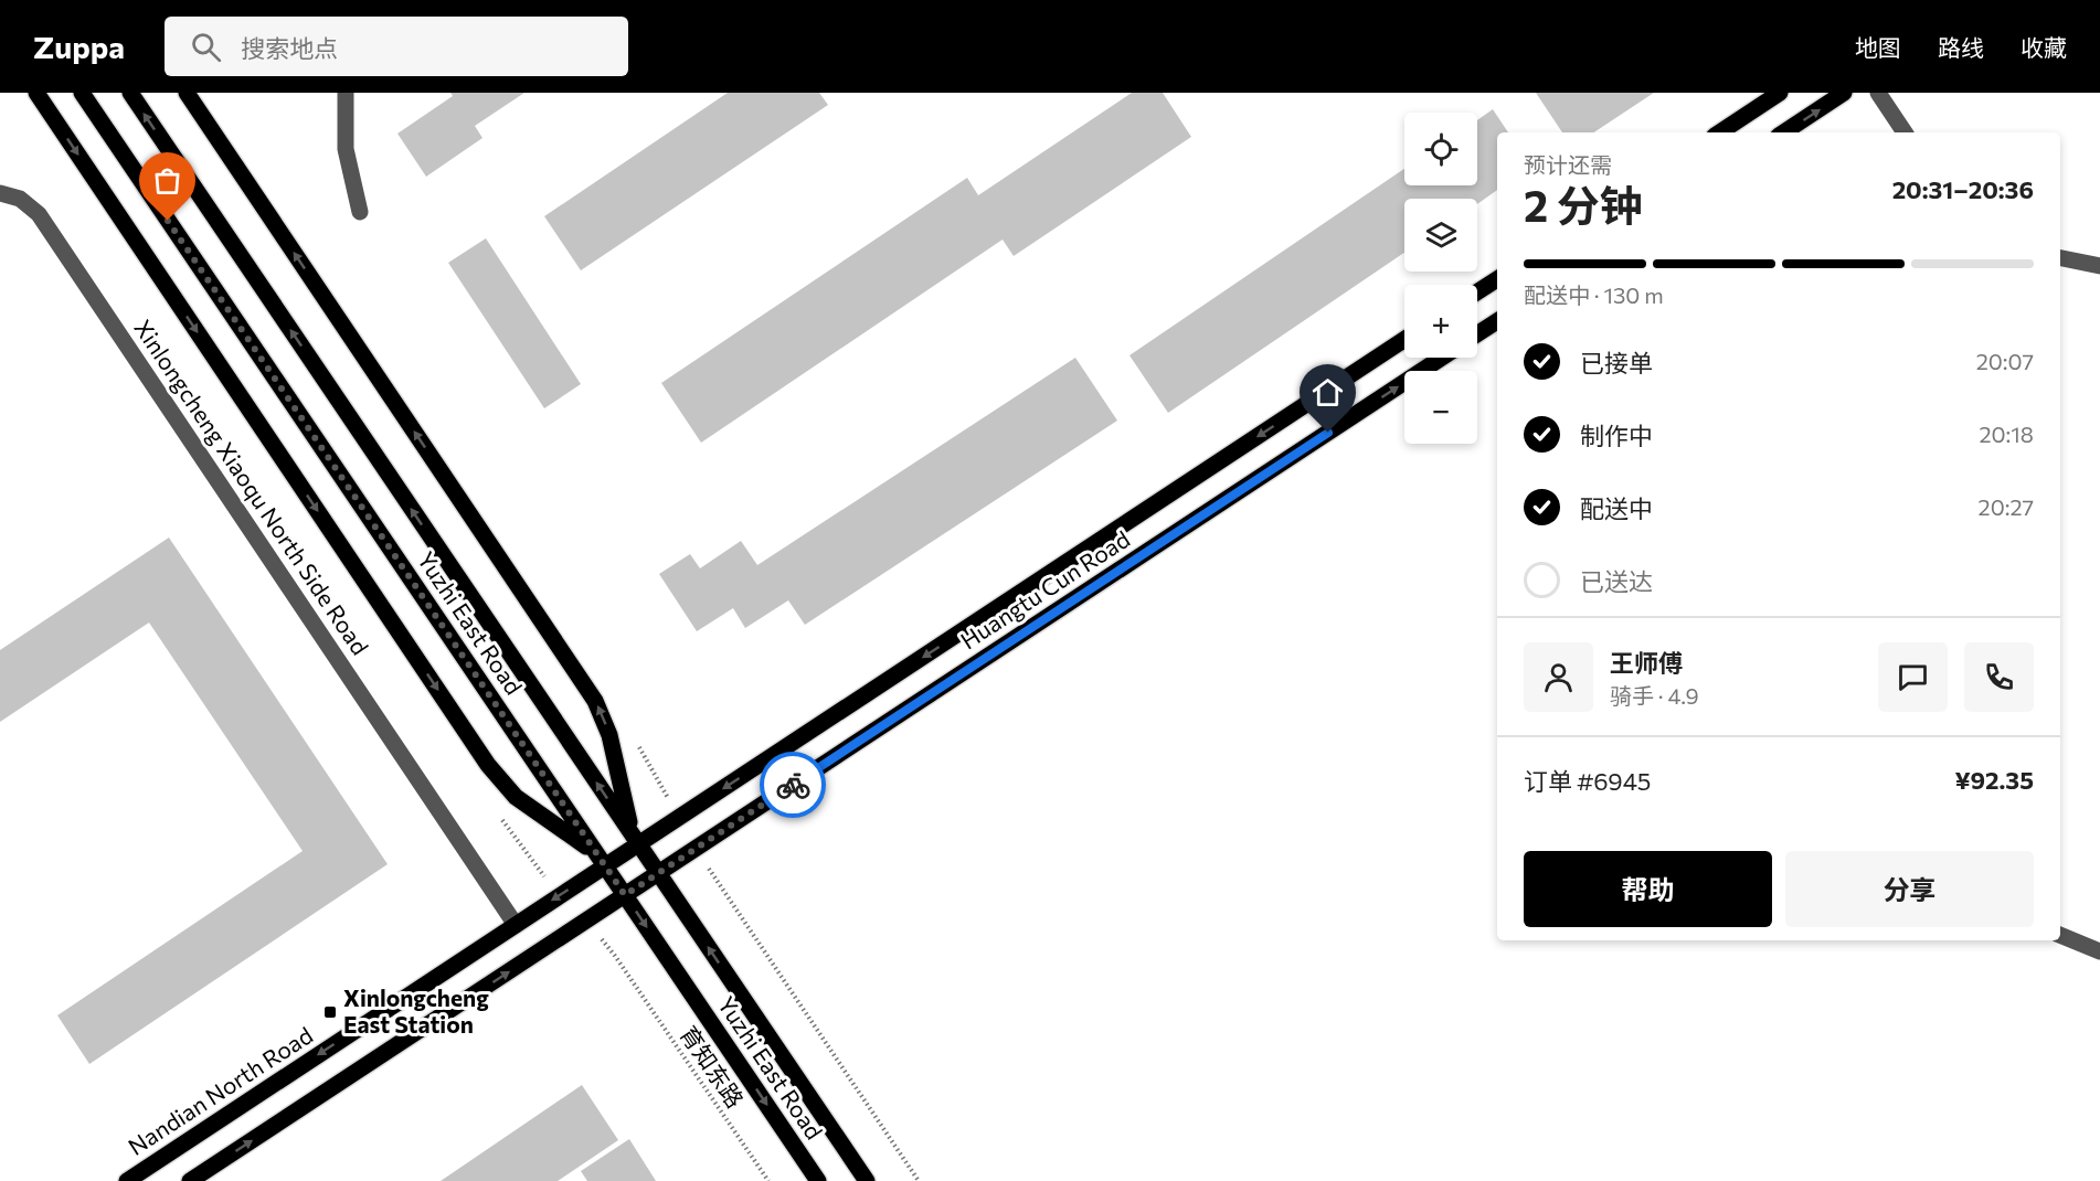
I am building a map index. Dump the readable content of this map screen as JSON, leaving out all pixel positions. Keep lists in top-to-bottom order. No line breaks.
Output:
{"streets":{"main road":["Huangtu Cun Road","Yuzhi East Road","Nandian North Road"],"street":["Xinlongcheng Xiaoqu North Side Road"],"path":["育知东路"]},"crossings":[["Xinlongcheng Xiaoqu North Side Road","Nandian North Road"],["Huangtu Cun Road","Yuzhi East Road"],["Huangtu Cun Road","Nandian North Road"],["Yuzhi East Road","Nandian North Road"]],"places":{"transit":["Xinlongcheng East Station"]},"page":{"header":"Zuppa","search":"搜索地点","nav":["地图","路线","收藏"],"map_buttons":["+","−"],"heading":["2 分钟","预计还需","20:31–20:36"],"panel":["王师傅","骑手 · 4.9","订单 #6945","¥92.35"],"bar":"配送中 · 130 m","list":[["已接单","20:07"],["制作中","20:18"],["配送中","20:27"],"已送达"],"buttons":["帮助","分享"]}}
